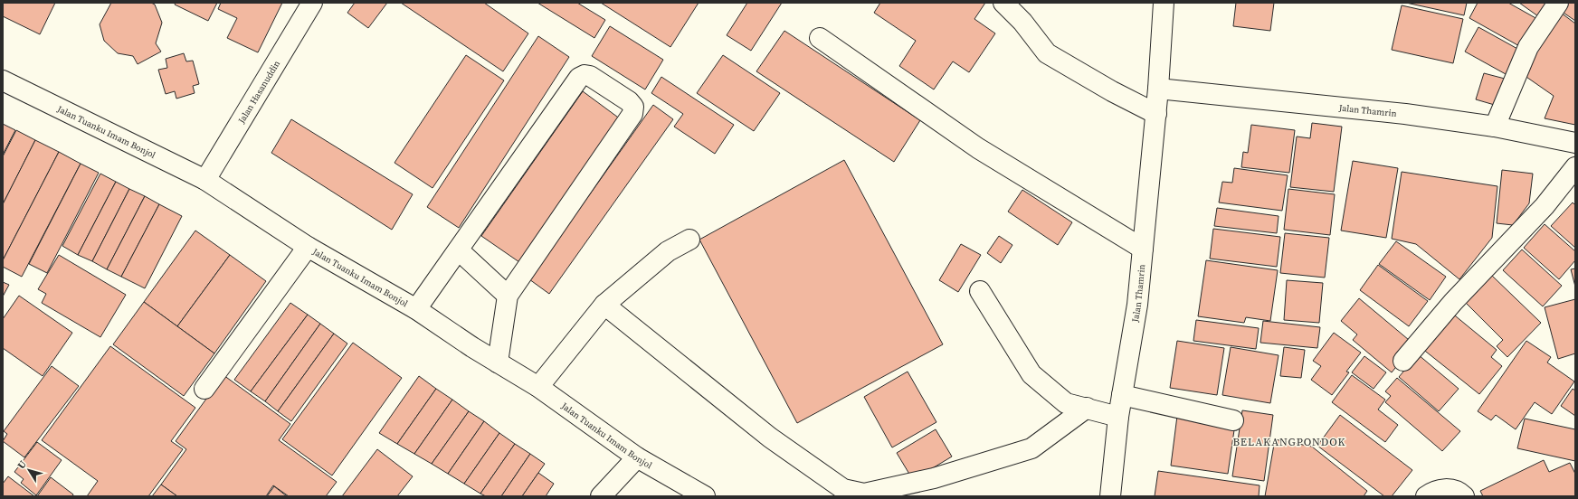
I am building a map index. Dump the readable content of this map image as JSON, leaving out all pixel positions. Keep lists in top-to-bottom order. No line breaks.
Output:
{"streets":{"main road":["Jalan Hasanuddin","Jalan Thamrin","Jalan Tuanku Imam Bonjol"]},"crossings":[["Jalan Hasanuddin","Jalan Tuanku Imam Bonjol"]],"districts":["BELAKANGPONDOK"],"north":"top left"}
